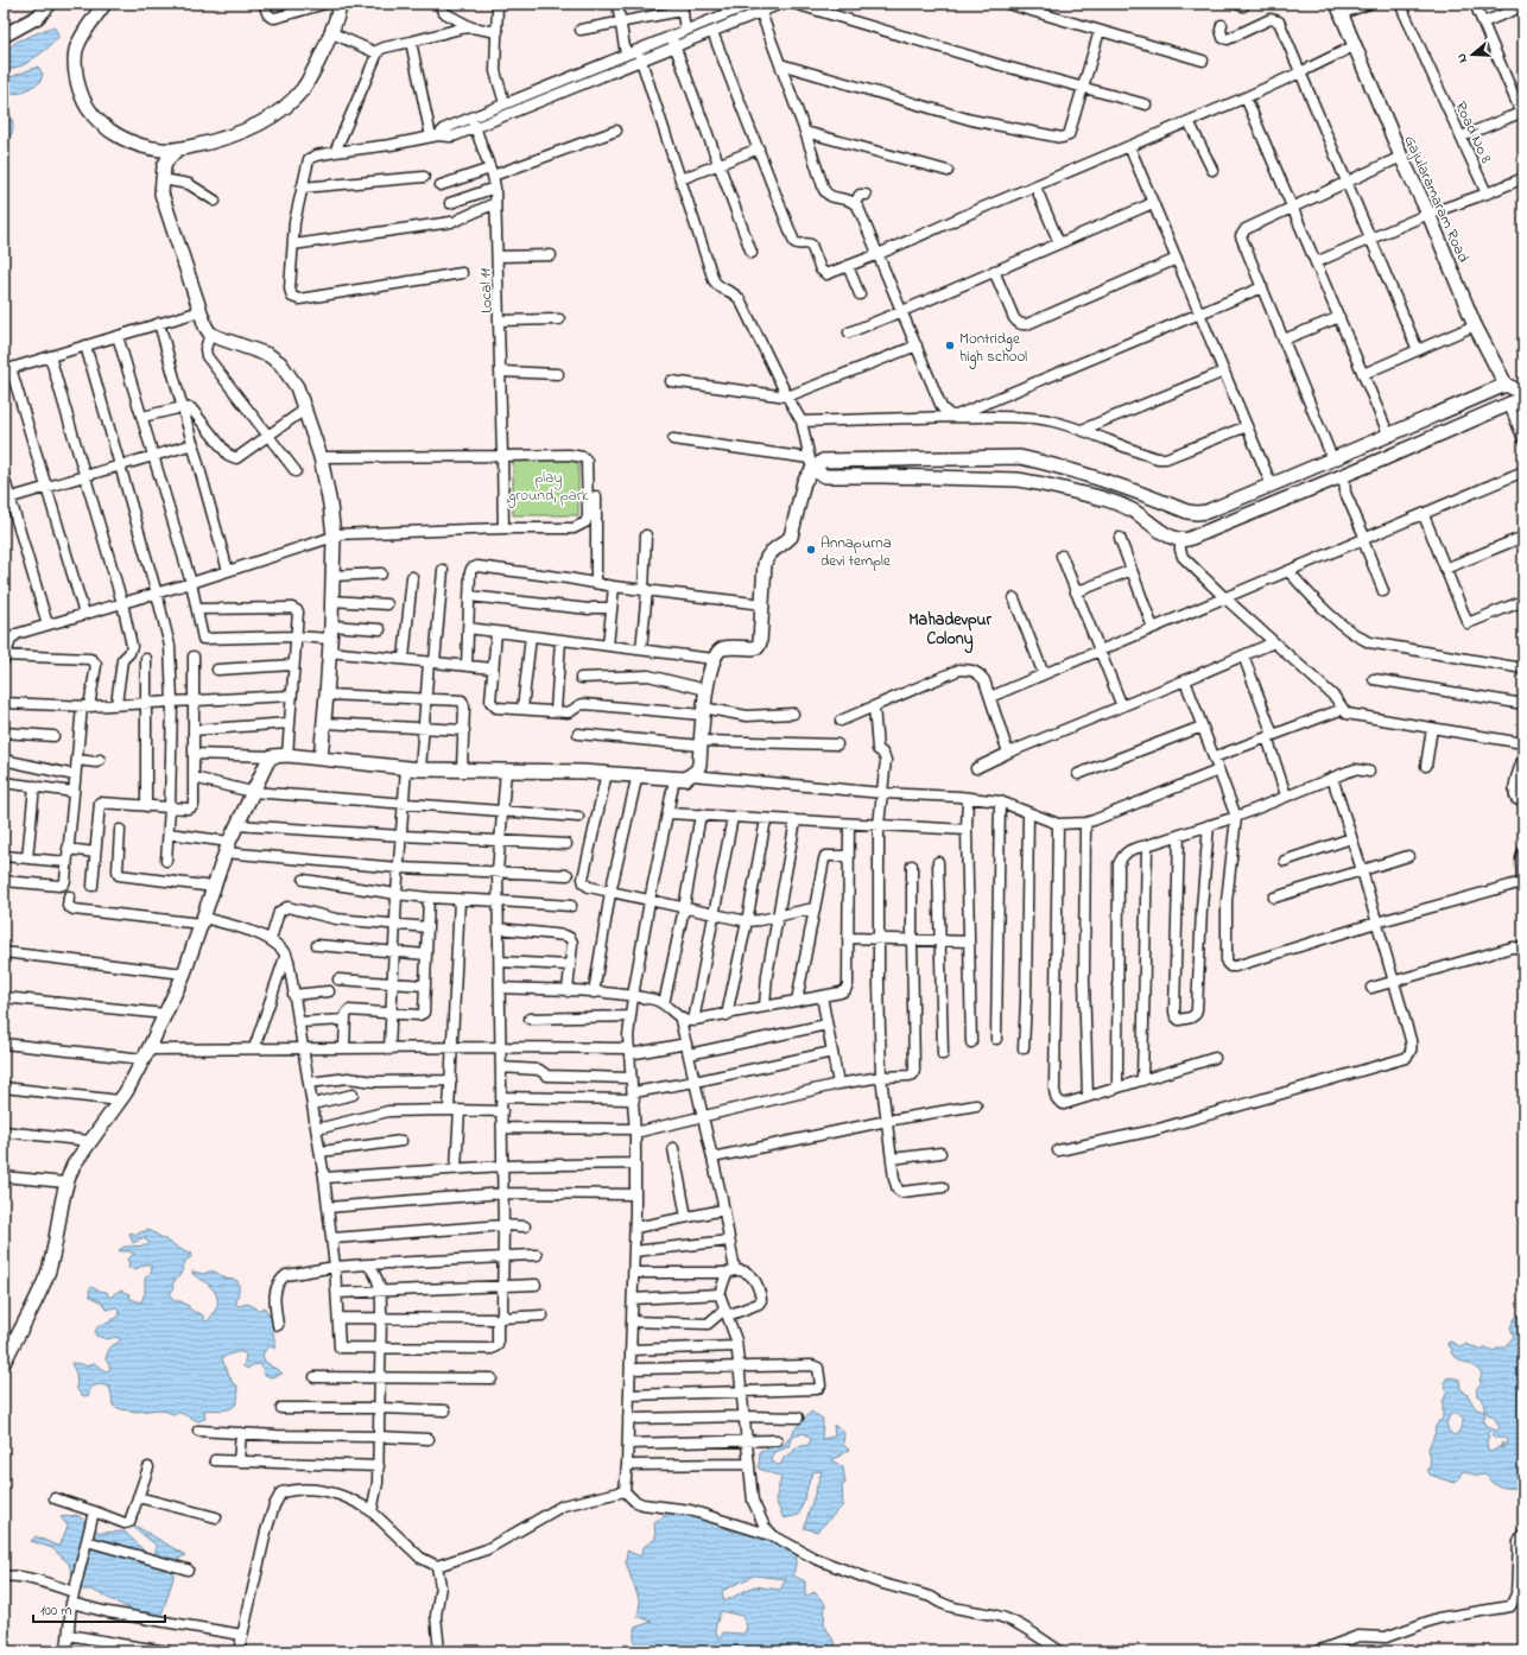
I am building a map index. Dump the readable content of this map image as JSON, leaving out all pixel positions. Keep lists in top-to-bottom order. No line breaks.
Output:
{"streets":{"street":["Road No 8","Gajularamaram Road","Local 11"]},"districts":["Mahadevpur Colony"],"parks":["play ground, park"],"places":["Montridge high school","Annapurna devi temple"],"scale_bar":"100 m","north":"left"}
